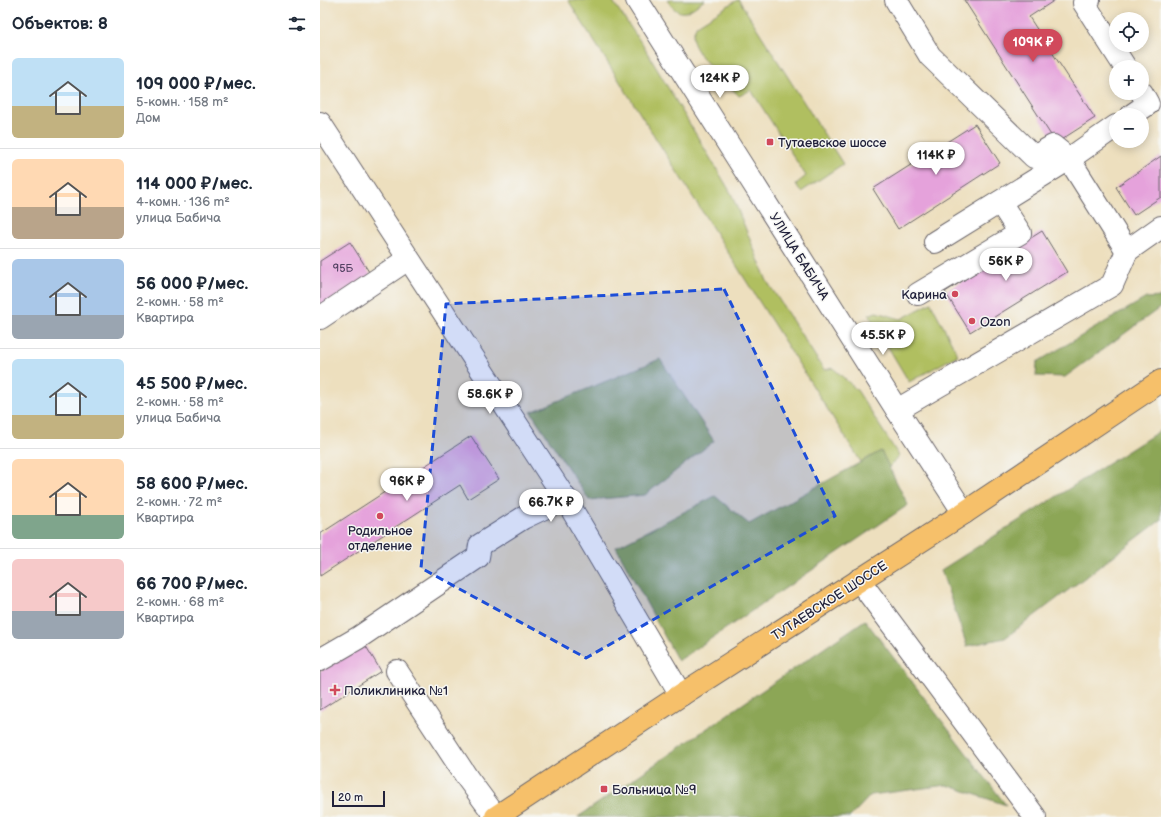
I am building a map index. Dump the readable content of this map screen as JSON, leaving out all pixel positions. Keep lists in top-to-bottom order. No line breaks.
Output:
{"streets":{"main road":["ТУТАЕВСКОЕ ШОССЕ"],"street":["УЛИЦА БАБИЧА"]},"crossings":[["УЛИЦА БАБИЧА","ТУТАЕВСКОЕ ШОССЕ"]],"places":{"transit":["Тутаевское шоссе","Больница №9"],"other":["Карина","Ozon","Родильное отделение"],"health":["Поликлиника №1"]},"house_numbers":["95Б"],"scale_bar":"20 m","page":{"heading":"Объектов: 8","map_buttons":["+","−"],"price":["109K ₽","124K ₽","114K ₽","56K ₽","45.5K ₽","58.6K ₽","96K ₽","66.7K ₽"],"list":[{"name":"109 000 ₽/мес.","note":"5-комн. · 158 m² · Дом"},{"name":"114 000 ₽/мес.","note":"4-комн. · 136 m² · улица Бабича"},{"name":"56 000 ₽/мес.","note":"2-комн. · 58 m² · Квартира"},{"name":"45 500 ₽/мес.","note":"2-комн. · 58 m² · улица Бабича"},{"name":"58 600 ₽/мес.","note":"2-комн. · 72 m² · Квартира"},{"name":"66 700 ₽/мес.","note":"2-комн. · 68 m² · Квартира"}],"scale":"20 m"}}
